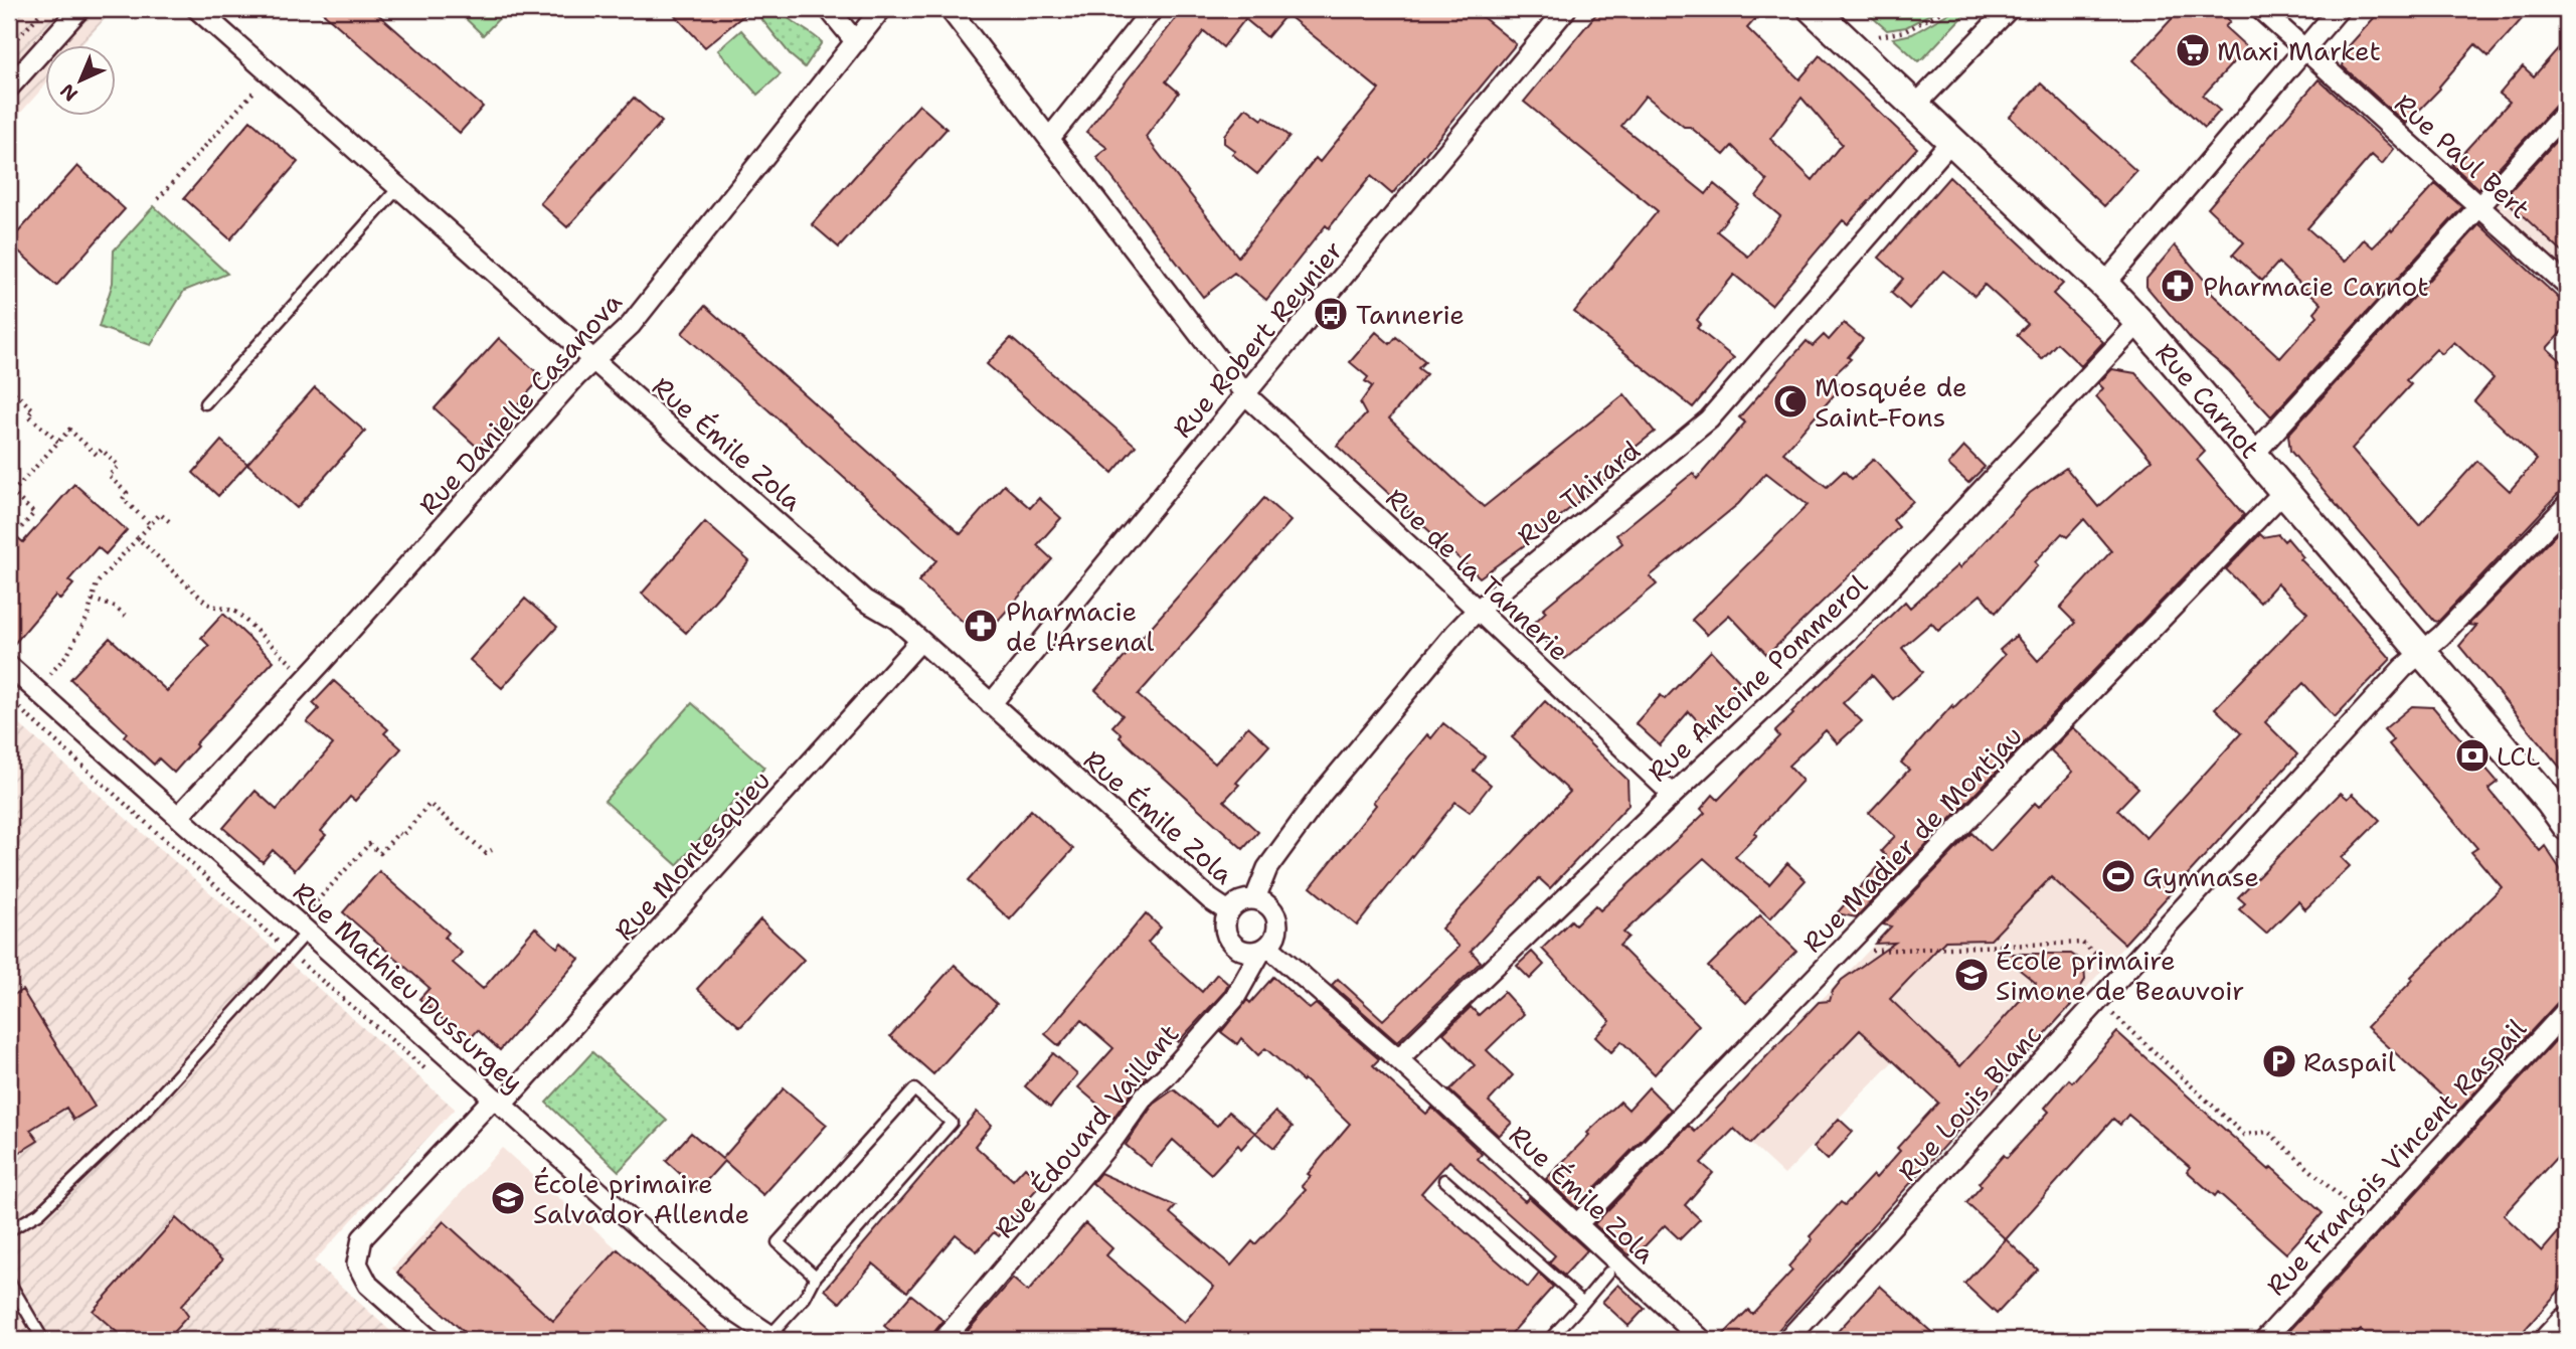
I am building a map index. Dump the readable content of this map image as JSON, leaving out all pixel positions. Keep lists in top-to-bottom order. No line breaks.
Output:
{"streets":{"main road":["Rue Carnot"],"street":["Rue Paul Bert","Rue Robert Reynier","Rue Danielle Casanova","Rue Émile Zola","Rue Thirard","Rue de la Tannerie","Rue Antoine Pommerol","Rue Madier de Montjau","Rue Montesquieu","Rue Mathieu Dussurgey","Rue Louis Blanc","Rue Édouard Vaillant","Rue François Vincent Raspail"]},"crossings":[["Rue Robert Reynier","Rue Émile Zola"],["Rue Robert Reynier","Rue de la Tannerie"],["Rue Carnot","Rue Thirard"],["Rue Carnot","Rue Antoine Pommerol"],["Rue Carnot","Rue Madier de Montjau"],["Rue Carnot","Rue Louis Blanc"],["Rue Danielle Casanova","Rue Émile Zola"],["Rue Danielle Casanova","Rue Mathieu Dussurgey"],["Rue Émile Zola","Rue Thirard"],["Rue Émile Zola","Rue Antoine Pommerol"],["Rue Émile Zola","Rue Madier de Montjau"],["Rue Émile Zola","Rue Montesquieu"],["Rue Émile Zola","Rue Édouard Vaillant"],["Rue Thirard","Rue de la Tannerie"],["Rue Thirard","Rue Édouard Vaillant"],["Rue de la Tannerie","Rue Antoine Pommerol"],["Rue Montesquieu","Rue Mathieu Dussurgey"]],"places":{"supermarket":["Maxi Market"],"pharmacy":["Pharmacie Carnot","Pharmacie de l'Arsenal"],"bus stop":["Tannerie"],"mosque":["Mosquée de Saint-Fons"],"bank":["LCL"],"sports":["Gymnase"],"school or university":["École primaire Simone de Beauvoir","École primaire Salvador Allende"],"parking":["Raspail"]},"north":"bottom left"}
